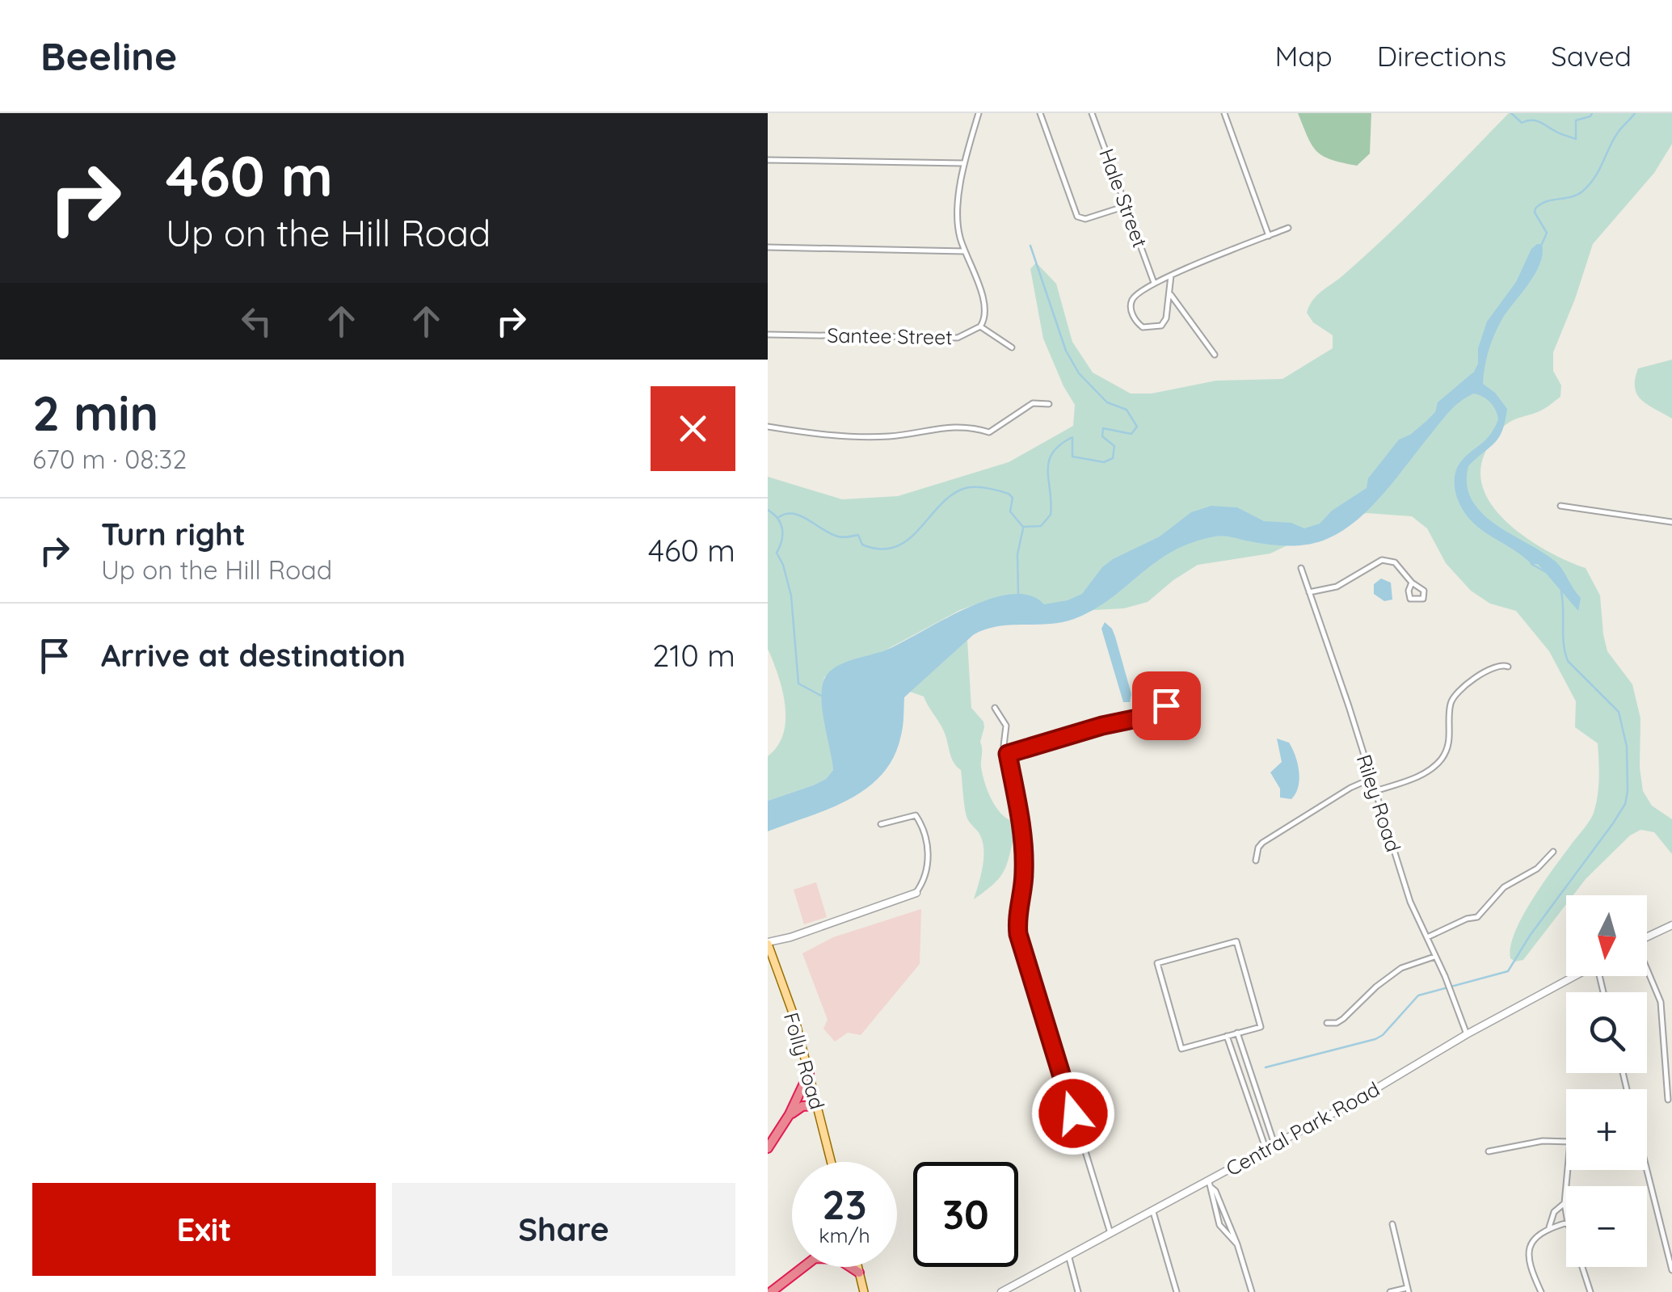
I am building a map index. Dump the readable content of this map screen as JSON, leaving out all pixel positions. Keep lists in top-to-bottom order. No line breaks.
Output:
{"streets":{"main road":["Folly Road"],"street":["Hale Street","Santee Street","Riley Road","Central Park Road"]},"crossings":[["Riley Road","Central Park Road"]],"north":"bottom","page":{"header":"Beeline","nav":["Map","Directions","Saved"],"turn":["460 m","Up on the Hill Road"],"heading":["2 min","670 m · 08:32"],"list":[{"name":"Turn right","note":"Up on the Hill Road","value":"460 m"},{"name":"Arrive at destination","value":"210 m"}],"map_buttons":["+","−"],"speed":"23 km/h","limit":"30","buttons":["Exit","Share"]}}
